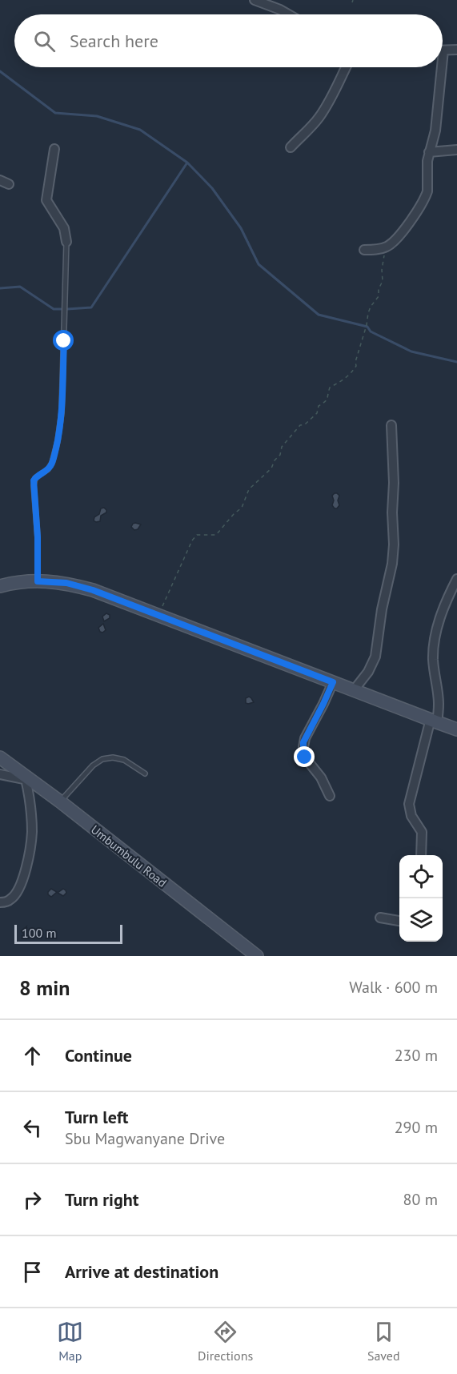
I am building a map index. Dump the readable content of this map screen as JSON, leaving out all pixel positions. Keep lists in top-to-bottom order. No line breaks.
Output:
{"streets":{"main road":["Umbumbulu Road"]},"scale_bar":"100 m","page":{"search":"Search here","scale":"100 m","heading":["8 min","Walk · 600 m"],"list":[["Continue","230 m"],["Turn left","Sbu Magwanyane Drive","290 m"],["Turn right","80 m"],"Arrive at destination"],"nav":["Map","Directions","Saved"]}}
